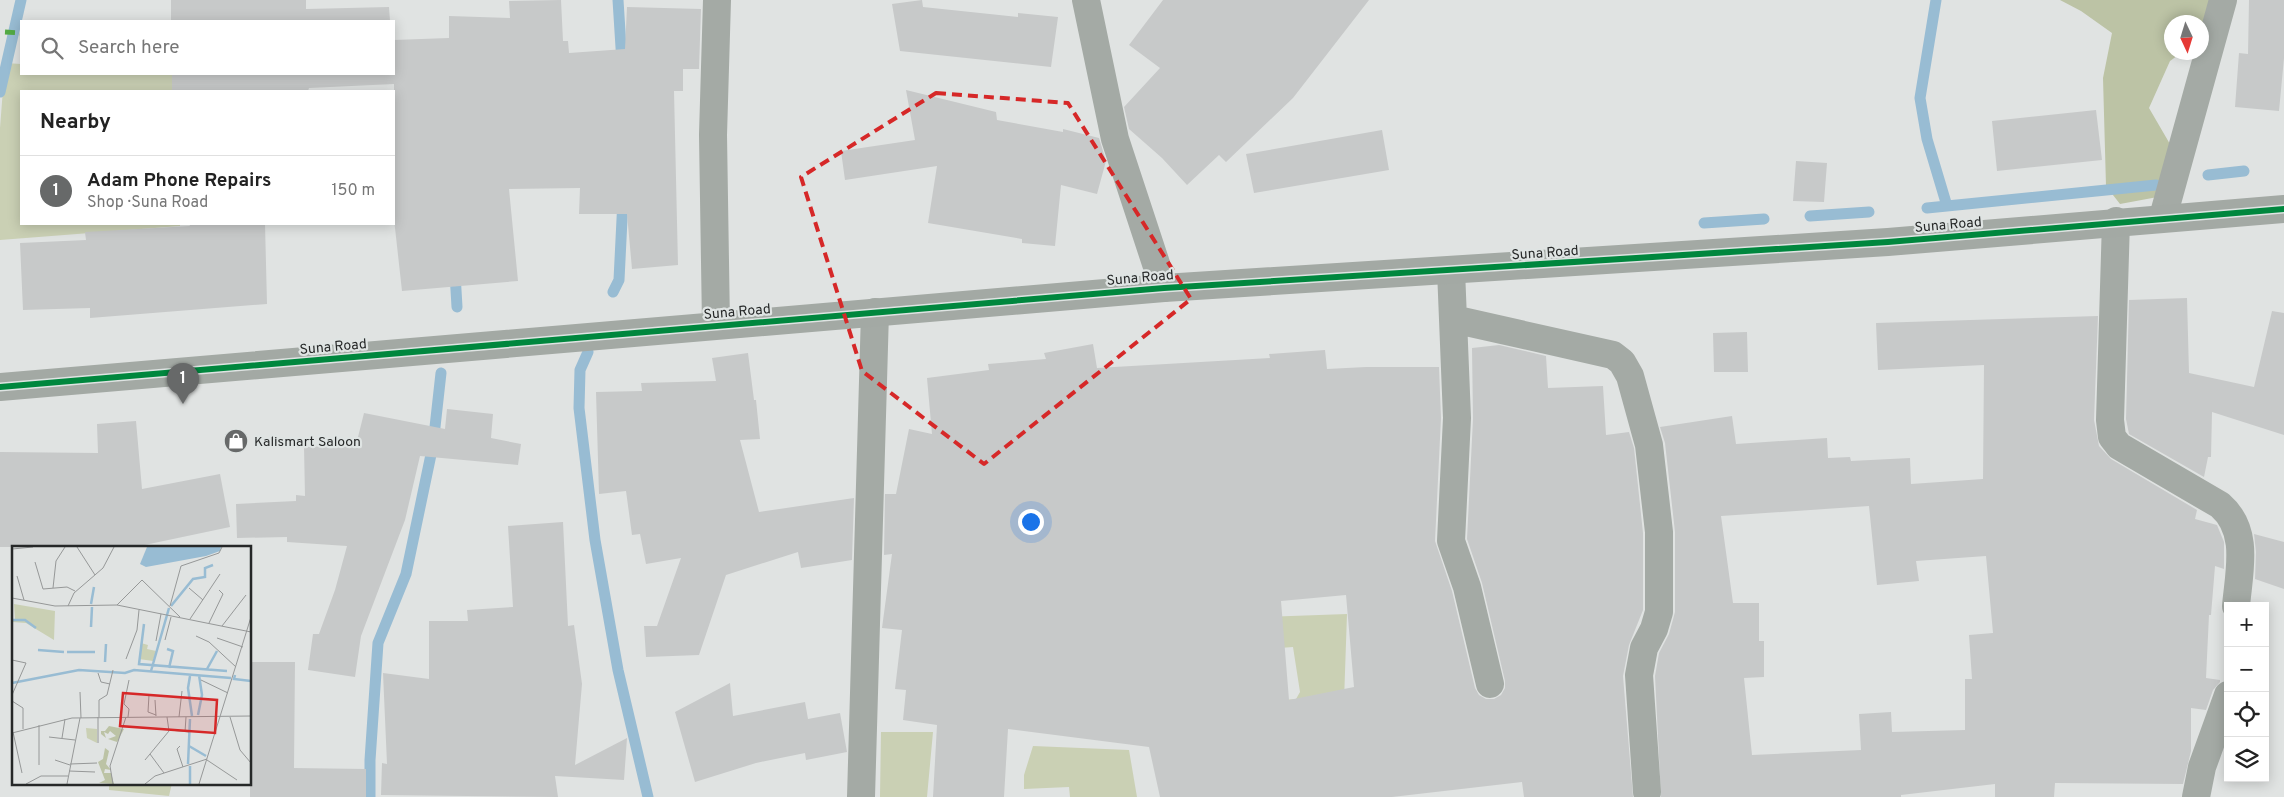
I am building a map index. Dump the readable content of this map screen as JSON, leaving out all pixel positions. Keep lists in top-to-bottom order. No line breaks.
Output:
{"streets":{"street":["Suna Road"]},"places":{"shop":["Kalismart Saloon"]},"north":"bottom","page":{"search":"Search here","heading":"Nearby","list":[{"mark":"1","name":"Adam Phone Repairs","note":"Shop · Suna Road","value":"150 m"}],"pins":"1","map_buttons":["+","−"]}}
